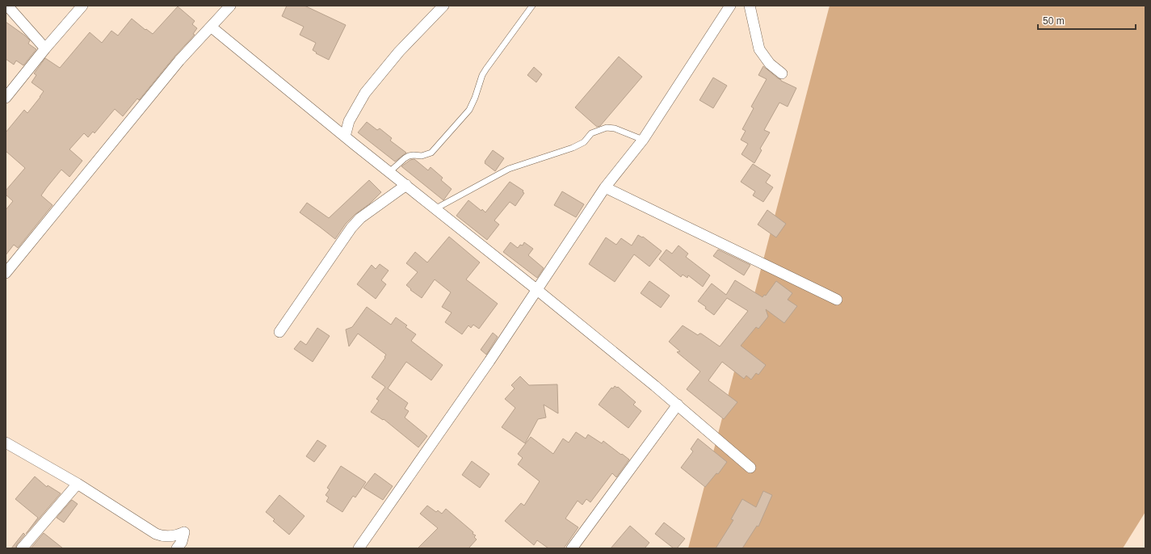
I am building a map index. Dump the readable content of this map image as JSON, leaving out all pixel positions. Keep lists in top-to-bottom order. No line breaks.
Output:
{"scale_bar":"50 m"}
